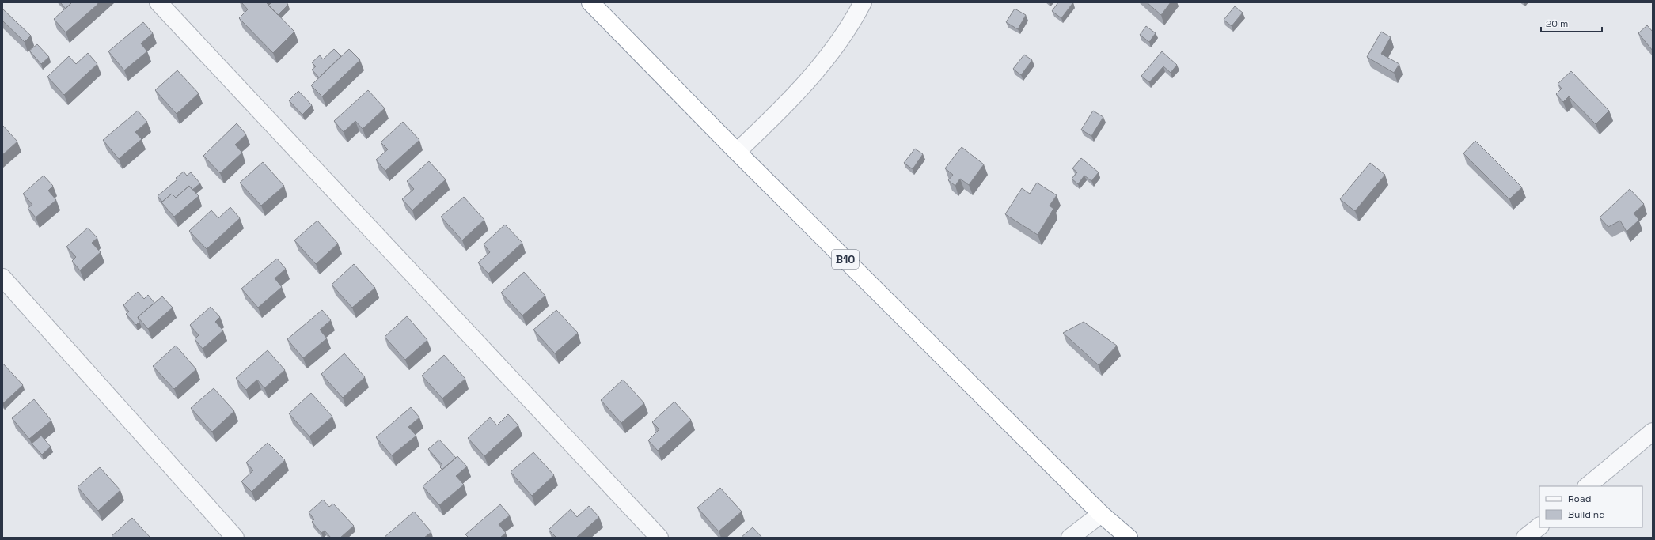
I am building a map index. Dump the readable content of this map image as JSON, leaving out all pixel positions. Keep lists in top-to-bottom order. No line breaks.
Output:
{"streets":{"highway":["B10"]},"legend":["Road","Building"],"scale_bar":"20 m"}
